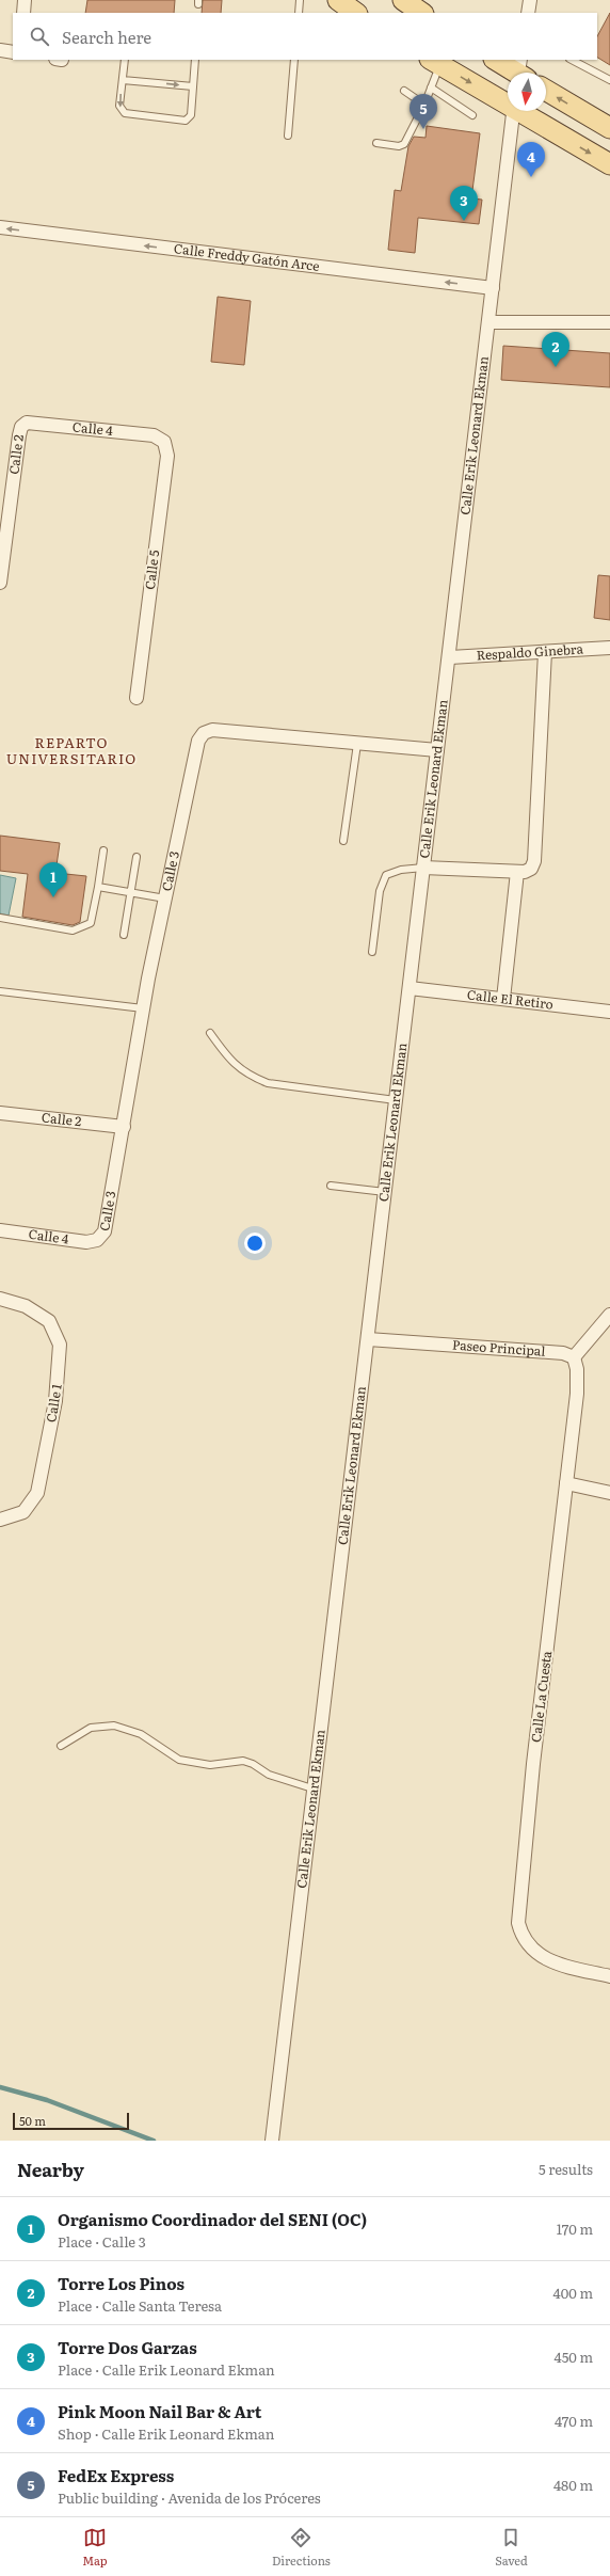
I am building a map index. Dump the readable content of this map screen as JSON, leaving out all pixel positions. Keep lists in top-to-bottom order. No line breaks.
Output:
{"streets":{"street":["Calle Freddy Gatón Arce","Calle 4","Calle Erik Leonard Ekman","Calle 2","Calle 5","Respaldo Ginebra","Calle 3","Calle El Retiro","Paseo Principal","Calle 1","Calle La Cuesta"]},"crossings":[["Calle Freddy Gatón Arce","Calle Erik Leonard Ekman"],["Calle 4","Calle 2"],["Calle 4","Calle 5"],["Calle 4","Calle 3"],["Calle Erik Leonard Ekman","Respaldo Ginebra"],["Calle Erik Leonard Ekman","Calle 3"],["Calle Erik Leonard Ekman","Calle El Retiro"],["Calle Erik Leonard Ekman","Paseo Principal"],["Calle 2","Calle 3"],["Paseo Principal","Calle La Cuesta"]],"one_way":["Calle Freddy Gatón Arce"],"districts":["REPARTO UNIVERSITARIO"],"scale_bar":"50 m","north":"bottom","page":{"search":"Search here","pins":["5","4","3","2","1"],"scale":"50 m","heading":["Nearby","5 results"],"list":[{"mark":"1","name":"Organismo Coordinador del SENI (OC)","note":"Place · Calle 3","value":"170 m"},{"mark":"2","name":"Torre Los Pinos","note":"Place · Calle Santa Teresa","value":"400 m"},{"mark":"3","name":"Torre Dos Garzas","note":"Place · Calle Erik Leonard Ekman","value":"450 m"},{"mark":"4","name":"Pink Moon Nail Bar & Art","note":"Shop · Calle Erik Leonard Ekman","value":"470 m"},{"mark":"5","name":"FedEx Express","note":"Public building · Avenida de los Próceres","value":"480 m"}],"nav":["Map","Directions","Saved"]}}
